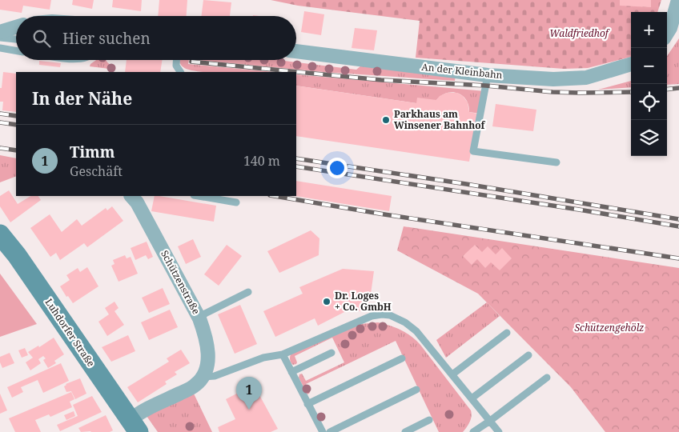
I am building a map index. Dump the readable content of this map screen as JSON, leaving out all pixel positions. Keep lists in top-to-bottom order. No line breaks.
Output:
{"streets":{"main road":["Luhdorfer Straße"],"street":["An der Kleinbahn","Schützenstraße"]},"parks":["Waldfriedhof","Schützengehölz"],"places":["Parkhaus am Winsener Bahnhof","Dr. Loges + Co. GmbH"],"page":{"map_buttons":["+","−"],"search":"Hier suchen","heading":"In der Nähe","list":[{"mark":"1","name":"Timm","note":"Geschäft","value":"140 m"}],"pins":"1"}}
